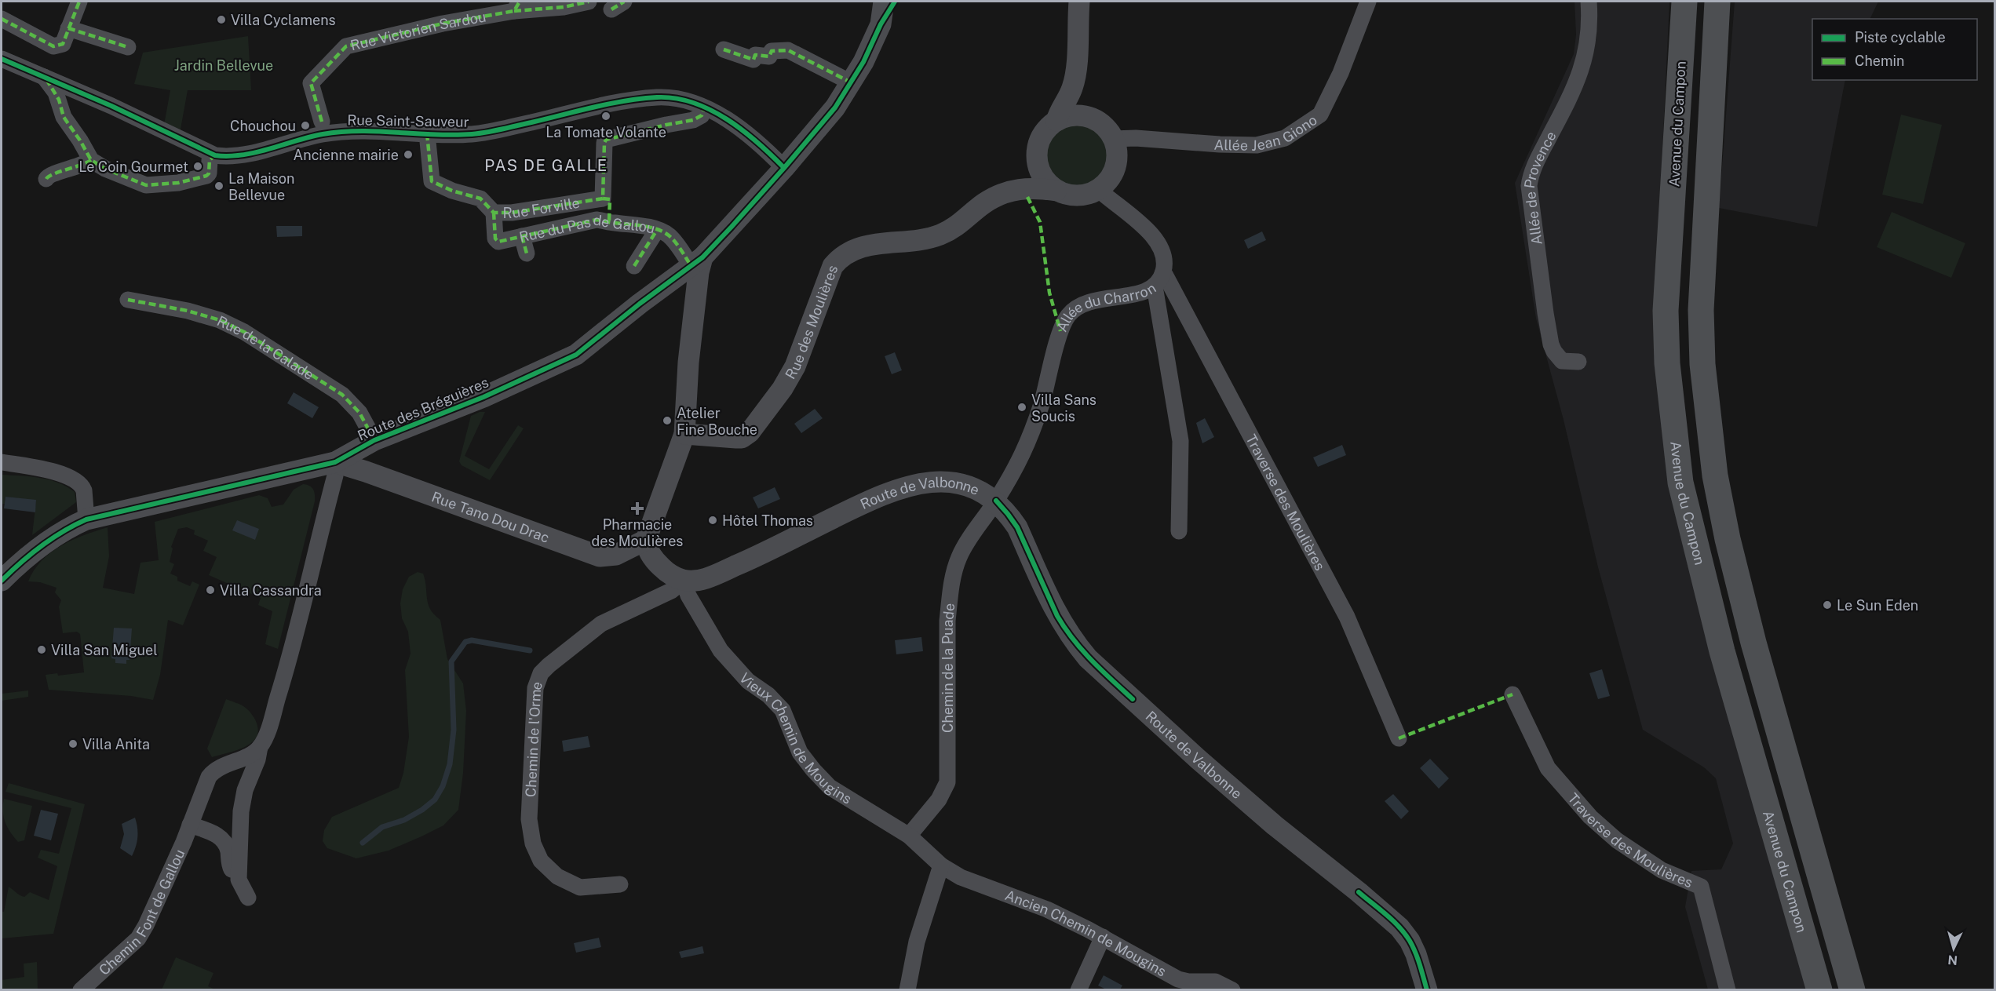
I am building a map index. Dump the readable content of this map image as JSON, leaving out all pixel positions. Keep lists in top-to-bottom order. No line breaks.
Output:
{"streets":{"main road":["Avenue du Campon"],"street":["Rue Victorien Sardou","Rue Saint-Sauveur","Allée Jean Giono","Allée de Provence","Rue Forville","Rue du Pas de Gallou","Allée du Charron","Rue des Moulières","Rue de la Calade","Route des Bréguières","Route de Valbonne","Traverse des Moulières","Rue Tano Dou Drac","Chemin de la Puade","Vieux Chemin de Mougins","Chemin de l'Orme","Chemin Font de Gallou","Ancien Chemin de Mougins"]},"crossings":[["Rue Saint-Sauveur","Rue Forville"],["Rue Saint-Sauveur","Route des Bréguières"],["Allée Jean Giono","Allée du Charron"],["Allée Jean Giono","Rue des Moulières"],["Rue Forville","Rue du Pas de Gallou"],["Rue du Pas de Gallou","Route des Bréguières"],["Allée du Charron","Rue des Moulières"],["Allée du Charron","Route de Valbonne"],["Allée du Charron","Traverse des Moulières"],["Allée du Charron","Chemin de la Puade"],["Rue de la Calade","Route des Bréguières"],["Route des Bréguières","Rue Tano Dou Drac"],["Route de Valbonne","Chemin de la Puade"],["Route de Valbonne","Vieux Chemin de Mougins"],["Route de Valbonne","Chemin de l'Orme"],["Chemin de la Puade","Vieux Chemin de Mougins"],["Vieux Chemin de Mougins","Chemin de l'Orme"],["Vieux Chemin de Mougins","Ancien Chemin de Mougins"]],"districts":["PAS DE GALLE"],"parks":["Jardin Bellevue"],"places":{"other":["Villa Cyclamens","La Tomate Volante","Chouchou","Ancienne mairie","Le Coin Gourmet","La Maison Bellevue","Villa Sans Soucis","Atelier Fine Bouche","Hôtel Thomas","Villa Cassandra","Le Sun Eden","Villa San Miguel","Villa Anita"],"health":["Pharmacie des Moulières"]},"legend":["Piste cyclable","Chemin"],"north":"bottom"}
